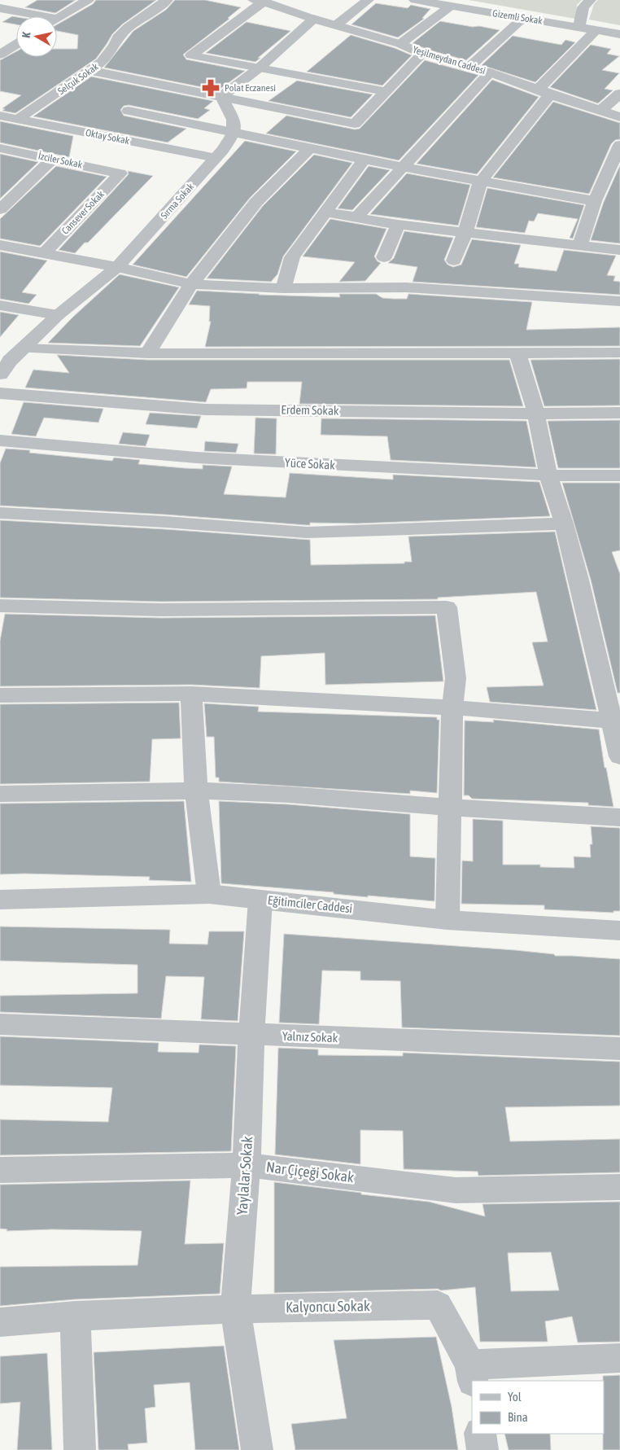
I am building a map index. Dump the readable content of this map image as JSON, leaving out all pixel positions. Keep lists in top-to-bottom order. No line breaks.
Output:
{"streets":{"street":["Gizemli Sokak","Yeşilmeydan Caddesi","Selçuk Sokak","Oktay Sokak","İzciler Sokak","Sırma Sokak","Cansever Sokak","Erdem Sokak","Yüce Sokak","Eğitimciler Caddesi","Yalnız Sokak","Nar Çiçeği Sokak","Yaylalar Sokak","Kalyoncu Sokak"]},"crossings":[["Selçuk Sokak","Oktay Sokak"],["Oktay Sokak","Sırma Sokak"],["İzciler Sokak","Cansever Sokak"],["Eğitimciler Caddesi","Yaylalar Sokak"],["Yalnız Sokak","Yaylalar Sokak"],["Nar Çiçeği Sokak","Yaylalar Sokak"],["Yaylalar Sokak","Kalyoncu Sokak"]],"places":{"pharmacy":["Polat Eczanesi"]},"legend":["Yol","Bina"],"north":"left"}
